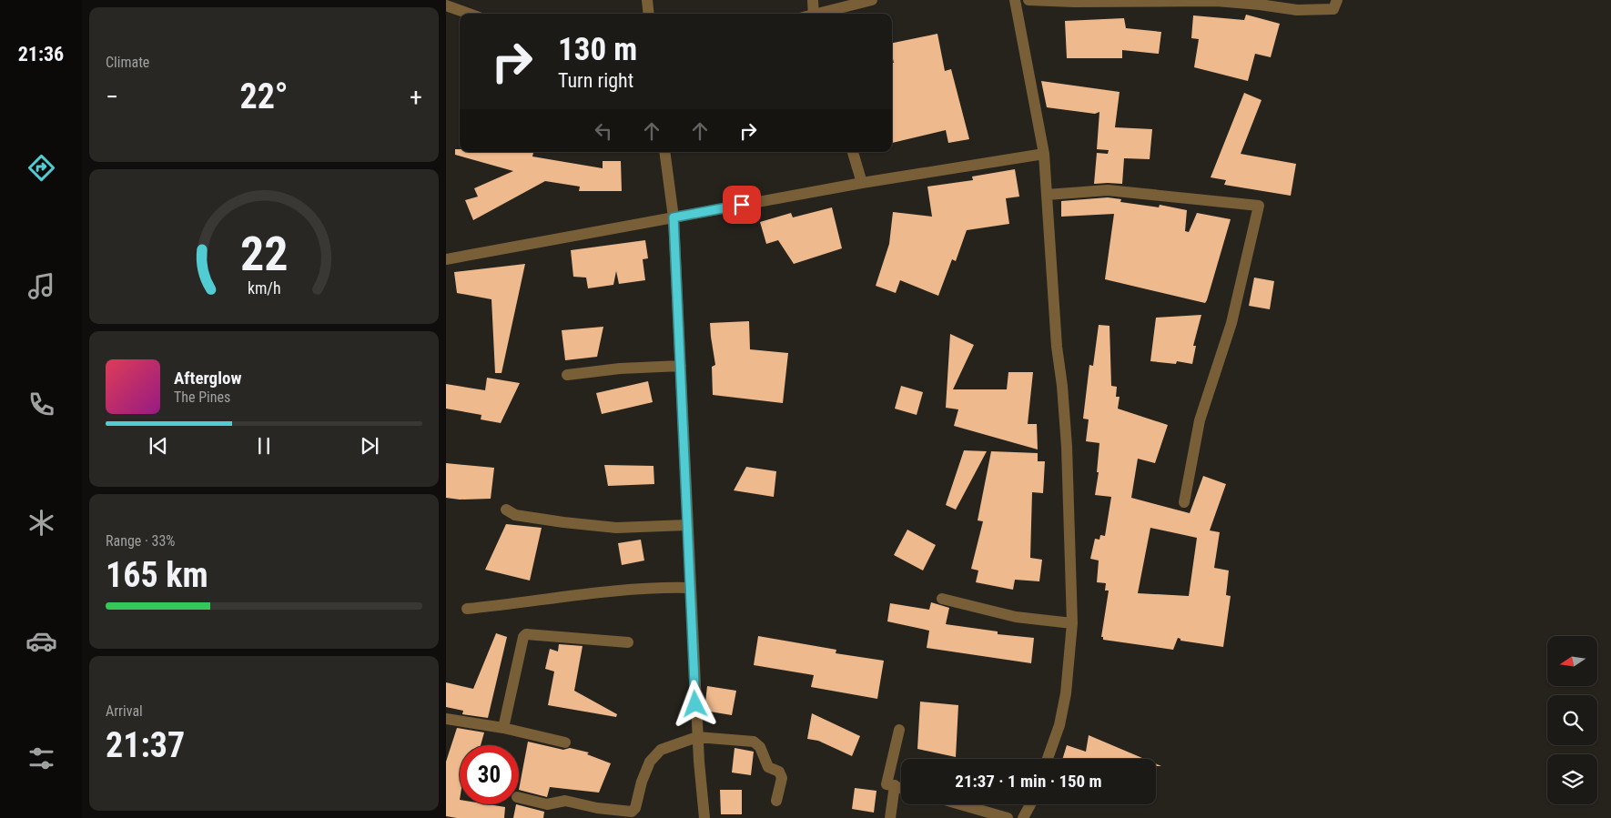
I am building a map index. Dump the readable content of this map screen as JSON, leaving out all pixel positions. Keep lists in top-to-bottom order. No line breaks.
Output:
{"north":"left","page":{"tabs":"21:36","tile":["Climate",["Range · 33%","165 km"],["Arrival","21:37"]],"turn":["130 m","Turn right"],"heat":["−","22°","+"],"song":["Afterglow","The Pines"],"limit":"30","trip":"21:37 · 1 min · 150 m","gauge":["22","km/h"]}}
